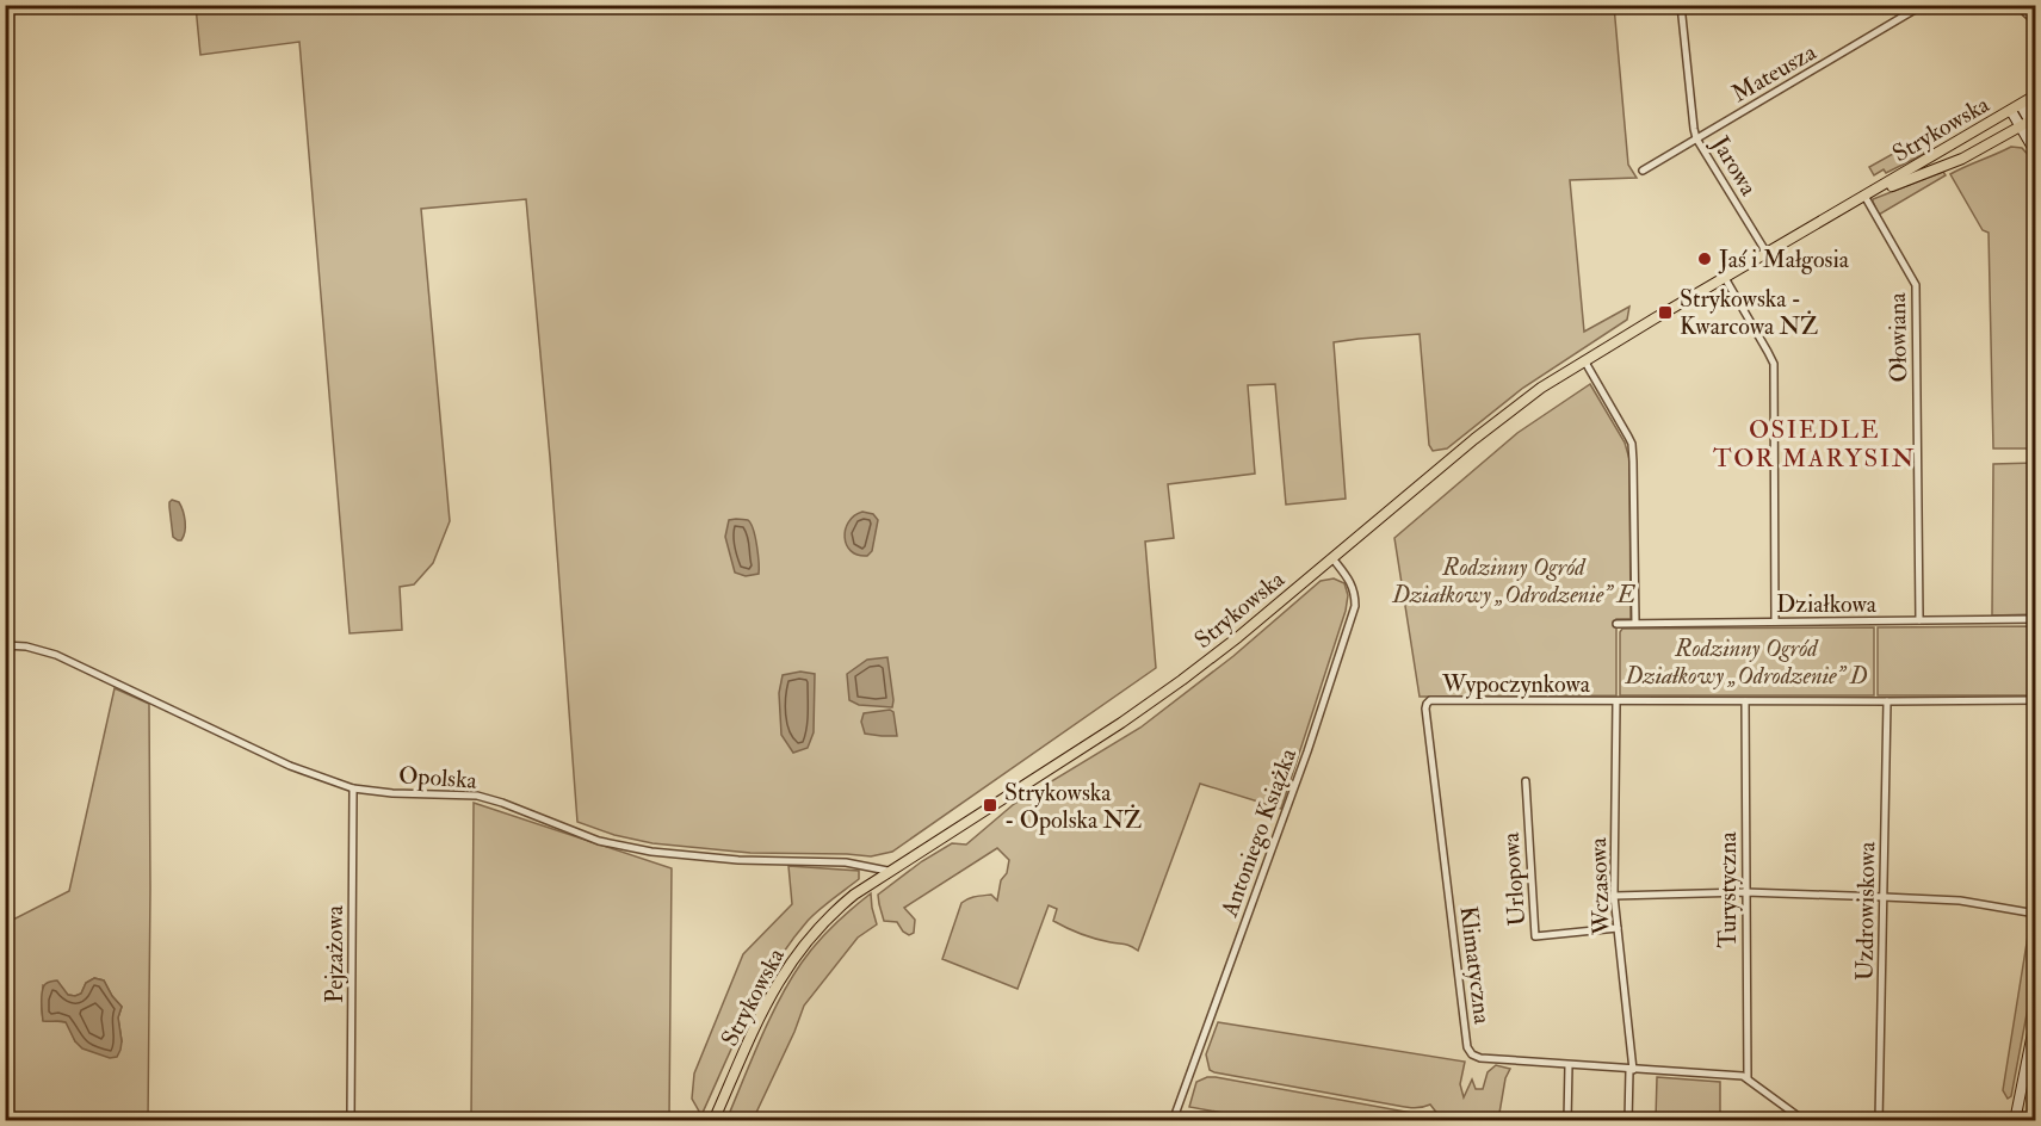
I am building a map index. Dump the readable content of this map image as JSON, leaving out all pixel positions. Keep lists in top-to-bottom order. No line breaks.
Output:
{"streets":{"main road":["Strykowska"],"street":["Mateusza","Jarowa","Ołowiana","Działkowa","Wypoczynkowa","Opolska","Antoniego Książka","Urlopowa","Wczasowa","Turystyczna","Uzdrowiskowa","Pejzażowa","Klimatyczna"]},"crossings":[["Mateusza","Jarowa"],["Strykowska","Jarowa"],["Strykowska","Ołowiana"],["Strykowska","Opolska"],["Strykowska","Antoniego Książka"],["Ołowiana","Działkowa"],["Wypoczynkowa","Wczasowa"],["Wypoczynkowa","Turystyczna"],["Wypoczynkowa","Uzdrowiskowa"],["Wypoczynkowa","Klimatyczna"],["Opolska","Pejzażowa"],["Urlopowa","Wczasowa"],["Wczasowa","Klimatyczna"],["Turystyczna","Klimatyczna"]],"districts":["OSIEDLE TOR MARYSIN"],"parks":["Rodzinny Ogród Działkowy „Odrodzenie” E","Rodzinny Ogród Działkowy „Odrodzenie” D"],"places":{"other":["Jaś i Małgosia"],"transit":["Strykowska - Kwarcowa NŻ","Strykowska - Opolska NŻ"]}}
